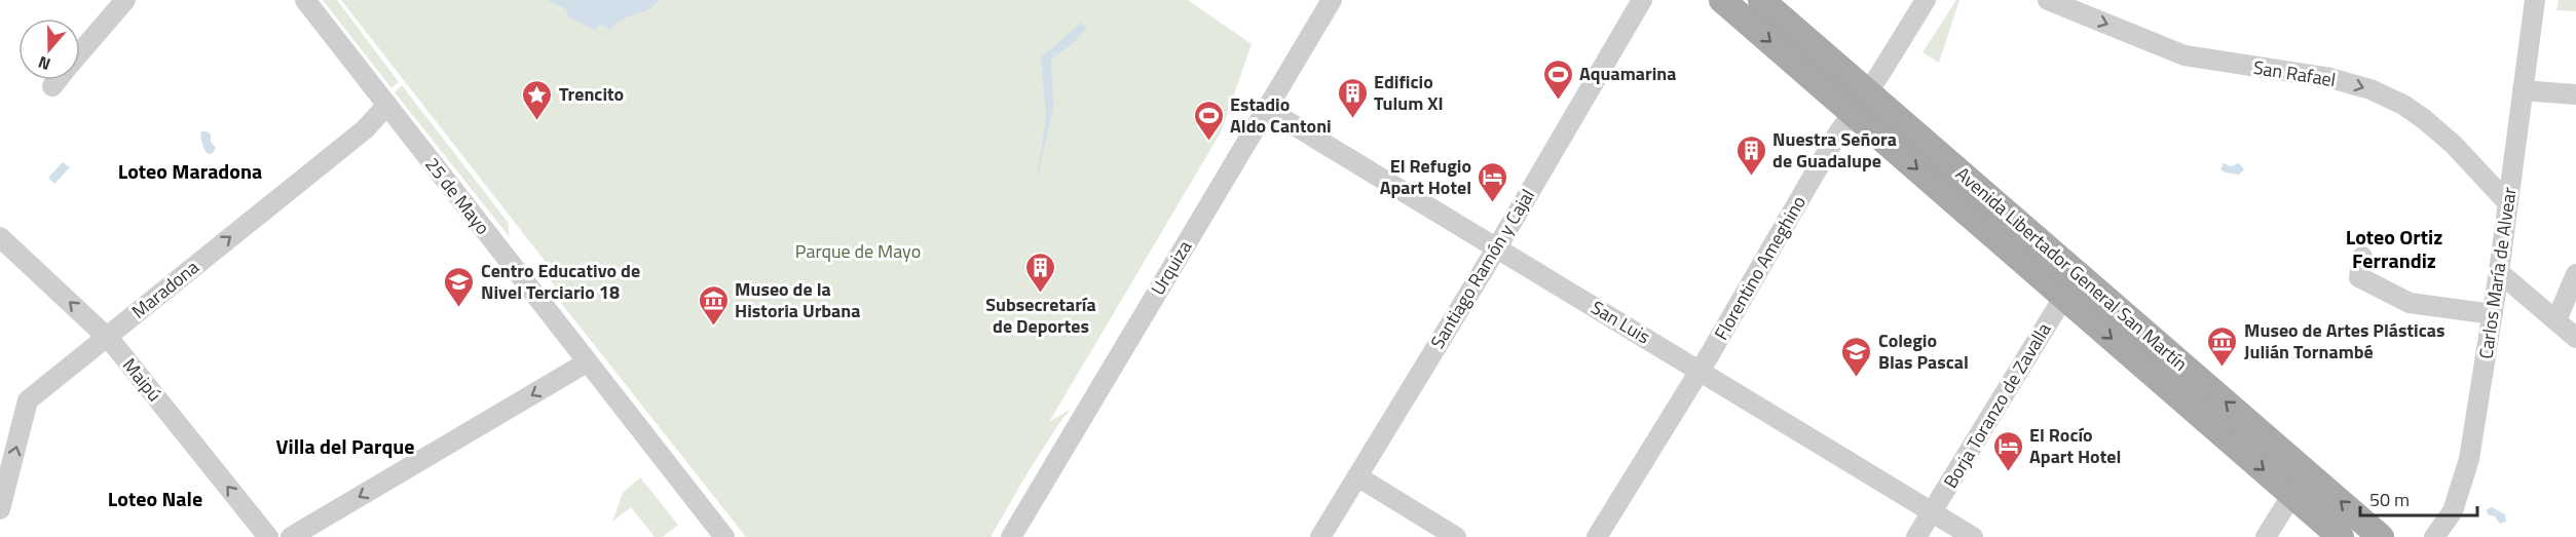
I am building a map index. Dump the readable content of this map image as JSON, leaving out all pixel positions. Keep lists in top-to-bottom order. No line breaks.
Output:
{"streets":{"main road":["Avenida Libertador General San Martín"],"street":["San Rafael","25 de Mayo","Urquiza","Florentino Ameghino","Santiago Ramón y Cajal","Carlos María de Alvear","Maradona","San Luis","Maipú","Borja Toranzo de Zavalla"]},"crossings":[["San Rafael","Carlos María de Alvear"],["25 de Mayo","Maradona"],["Urquiza","San Luis"],["Florentino Ameghino","Avenida Libertador General San Martín"],["Florentino Ameghino","San Luis"],["Santiago Ramón y Cajal","San Luis"],["Avenida Libertador General San Martín","Borja Toranzo de Zavalla"],["Maradona","Maipú"],["San Luis","Borja Toranzo de Zavalla"]],"one_way":["San Rafael","Maradona","Maipú"],"districts":["Loteo Maradona","Loteo Ortiz Ferrandiz","Villa del Parque","Loteo Nale"],"parks":["Parque de Mayo"],"places":{"sports":["Aquamarina","Estadio Aldo Cantoni"],"building":["Edificio Tulum XI","Nuestra Señora de Guadalupe","Subsecretaría de Deportes"],"place":["Trencito"],"hotel":["El Refugio Apart Hotel","El Rocío Apart Hotel"],"school or university":["Centro Educativo de Nivel Terciario 18","Colegio Blas Pascal"],"museum":["Museo de la Historia Urbana","Museo de Artes Plásticas Julián Tornambé"]},"scale_bar":"50 m","north":"bottom"}
